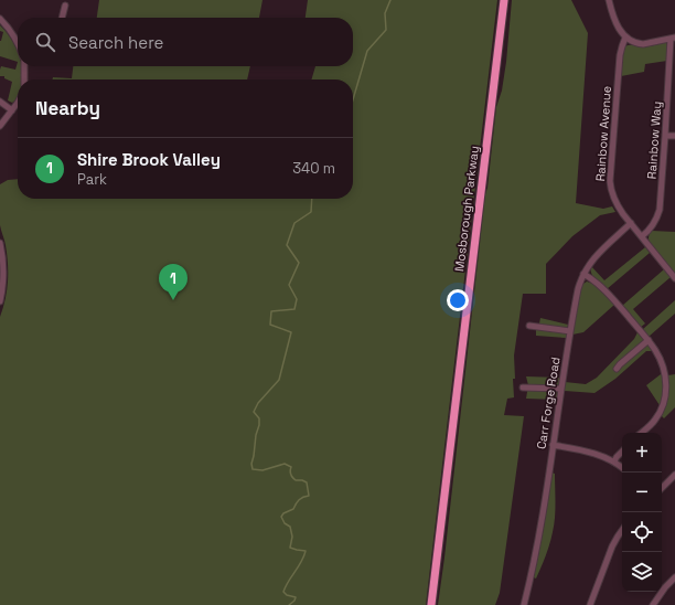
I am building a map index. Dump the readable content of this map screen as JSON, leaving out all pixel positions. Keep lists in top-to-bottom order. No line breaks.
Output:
{"streets":{"highway":["Mosborough Parkway"],"street":["Rainbow Avenue","Rainbow Way","Carr Forge Road"]},"crossings":[["Rainbow Avenue","Rainbow Way"],["Rainbow Avenue","Carr Forge Road"]],"page":{"search":"Search here","heading":"Nearby","list":[{"mark":"1","name":"Shire Brook Valley","note":"Park","value":"340 m"}],"pins":"1","map_buttons":["+","−"]}}
